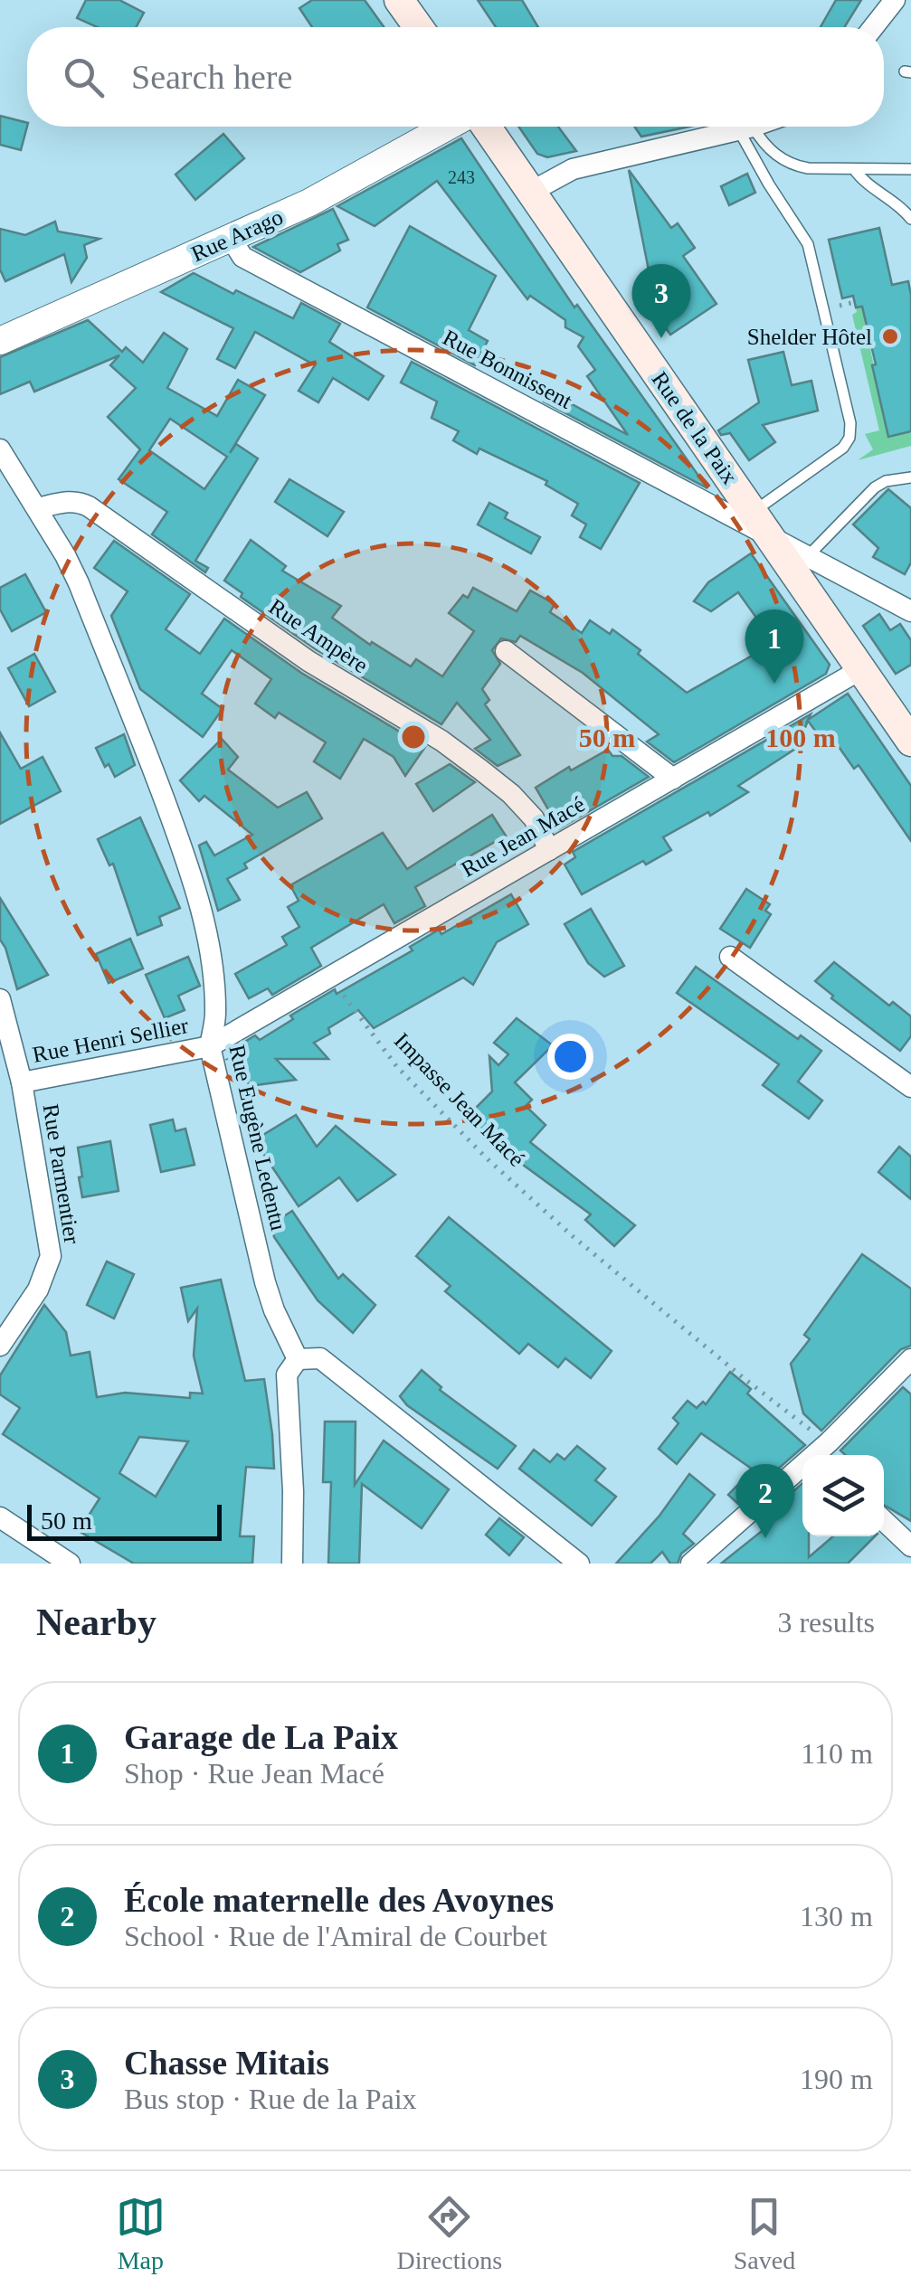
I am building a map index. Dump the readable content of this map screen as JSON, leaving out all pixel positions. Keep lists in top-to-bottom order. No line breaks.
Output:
{"streets":{"main road":["Rue de la Paix"],"street":["Rue Arago","Rue Bonnissent","Rue Ampère","Rue Jean Macé","Rue Henri Sellier","Rue Eugène Ledentu","Rue Parmentier"],"path":["Impasse Jean Macé"]},"crossings":[["Rue Arago","Rue Bonnissent"],["Rue Bonnissent","Rue de la Paix"],["Rue de la Paix","Rue Jean Macé"],["Rue Ampère","Rue Jean Macé"],["Rue Ampère","Rue Eugène Ledentu"],["Rue Jean Macé","Rue Henri Sellier"],["Rue Jean Macé","Impasse Jean Macé"],["Rue Jean Macé","Rue Eugène Ledentu"],["Rue Henri Sellier","Rue Eugène Ledentu"],["Rue Henri Sellier","Rue Parmentier"]],"places":["Shelder Hôtel"],"house_numbers":["243"],"scale_bar":"50 m","page":{"search":"Search here","pins":["3","1","2"],"scale":"50 m","heading":["Nearby","3 results"],"list":[{"mark":"1","name":"Garage de La Paix","note":"Shop · Rue Jean Macé","value":"110 m"},{"mark":"2","name":"École maternelle des Avoynes","note":"School · Rue de l'Amiral de Courbet","value":"130 m"},{"mark":"3","name":"Chasse Mitais","note":"Bus stop · Rue de la Paix","value":"190 m"}],"nav":["Map","Directions","Saved"]},"rings":["50 m","100 m"]}
